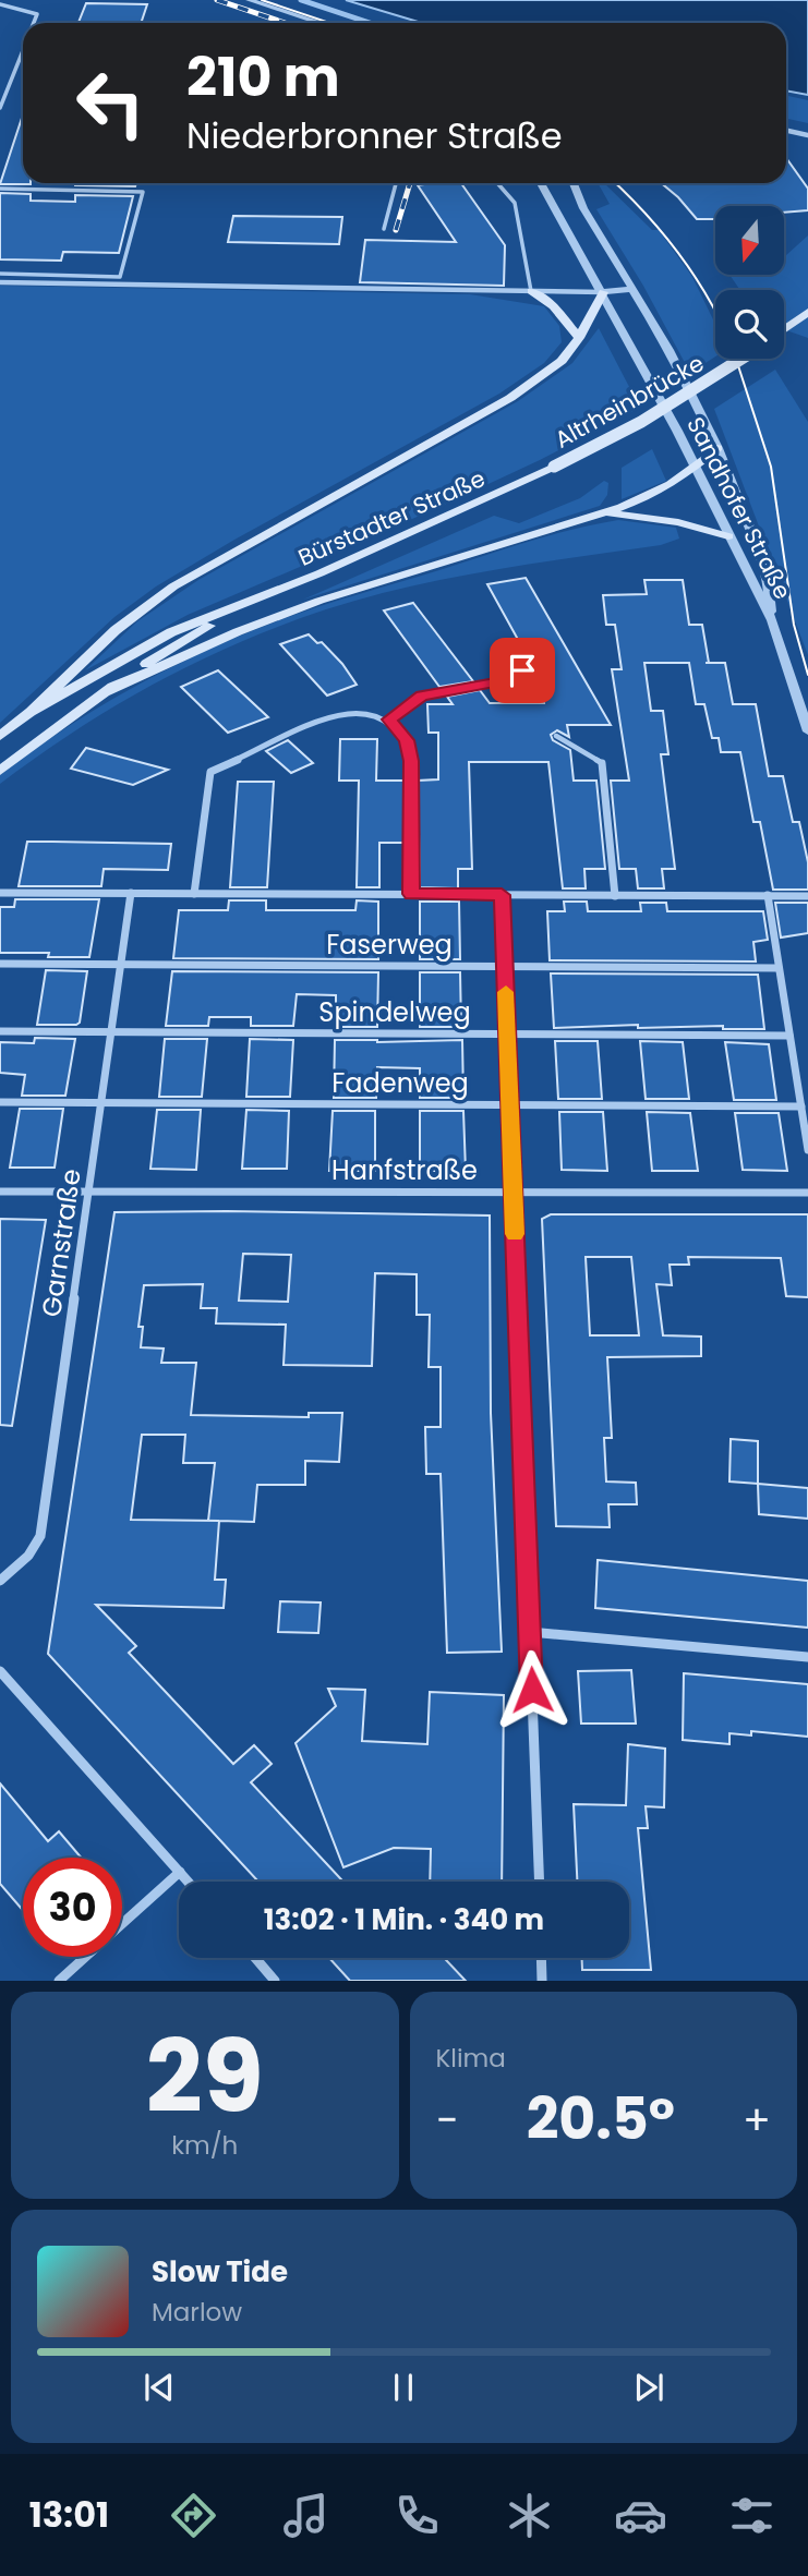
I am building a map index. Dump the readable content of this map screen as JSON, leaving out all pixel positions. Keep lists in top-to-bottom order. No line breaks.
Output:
{"streets":{"main road":["Altrheinbrücke","Bürstadter Straße"],"street":["Sandhofer Straße","Faserweg","Spindelweg","Fadenweg","Hanfstraße","Garnstraße"]},"crossings":[["Altrheinbrücke","Bürstadter Straße"],["Faserweg","Garnstraße"],["Spindelweg","Garnstraße"],["Fadenweg","Garnstraße"],["Hanfstraße","Garnstraße"]],"north":"bottom","page":{"turn":["210 m","Niederbronner Straße"],"limit":"30","trip":"13:02 · 1 Min. · 340 m","tile":[["29","km/h"],"Klima"],"heat":["−","20.5°","+"],"song":["Slow Tide","Marlow"],"tabs":"13:01"}}
